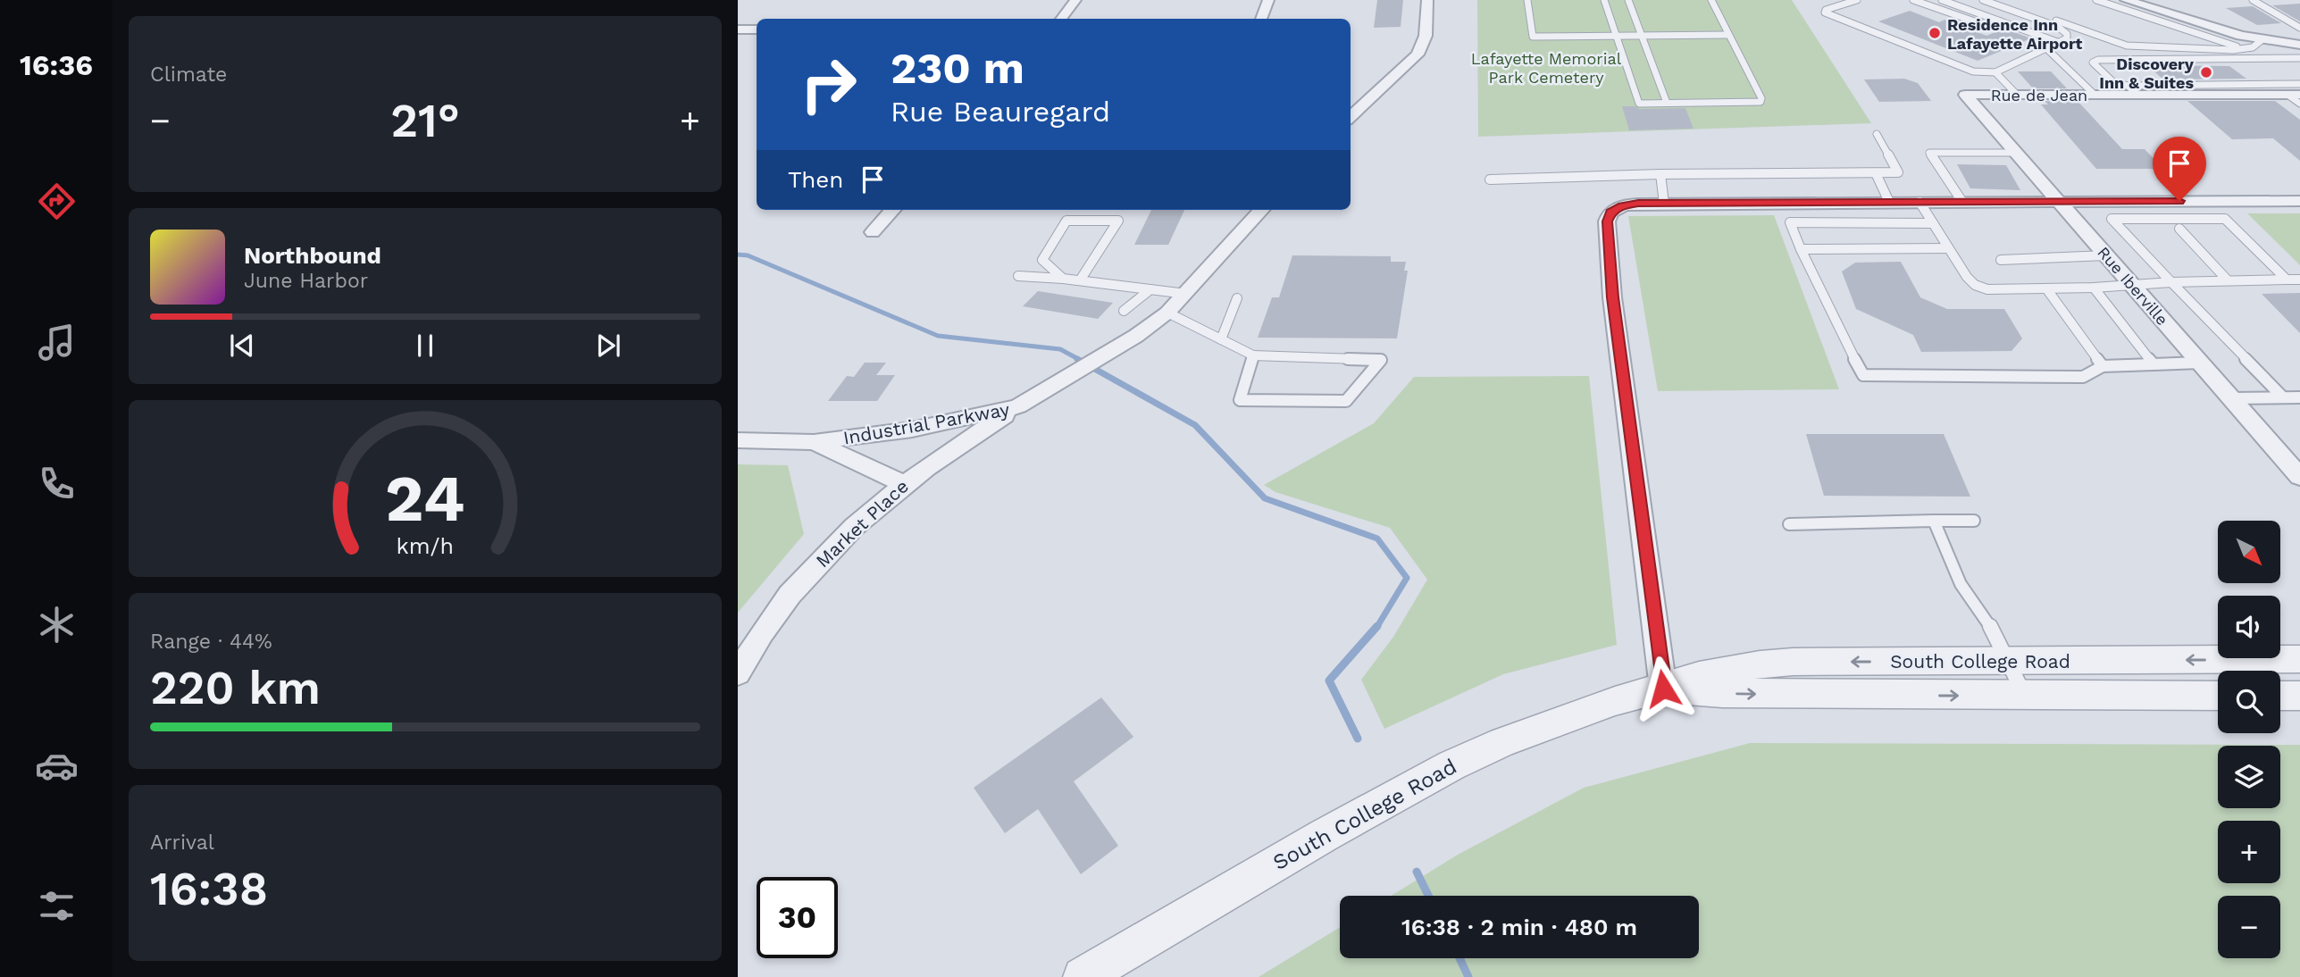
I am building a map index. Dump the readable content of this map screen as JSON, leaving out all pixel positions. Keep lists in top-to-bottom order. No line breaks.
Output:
{"streets":{"street":["Rue de Jean","Rue Iberville","Industrial Parkway","Market Place","South College Road"]},"crossings":[["Rue de Jean","Rue Iberville"],["Industrial Parkway","Market Place"]],"parks":["Lafayette Memorial Park Cemetery"],"places":["Residence Inn Lafayette Airport","Discovery Inn & Suites"],"north":"bottom right","page":{"tabs":"16:36","tile":["Climate",["Range · 44%","220 km"],["Arrival","16:38"]],"turn":["230 m","Rue Beauregard"],"heat":["−","21°","+"],"then":"Then","song":["Northbound","June Harbor"],"map_buttons":["+","−"],"limit":"30","trip":"16:38 · 2 min · 480 m","gauge":["24","km/h"]}}
